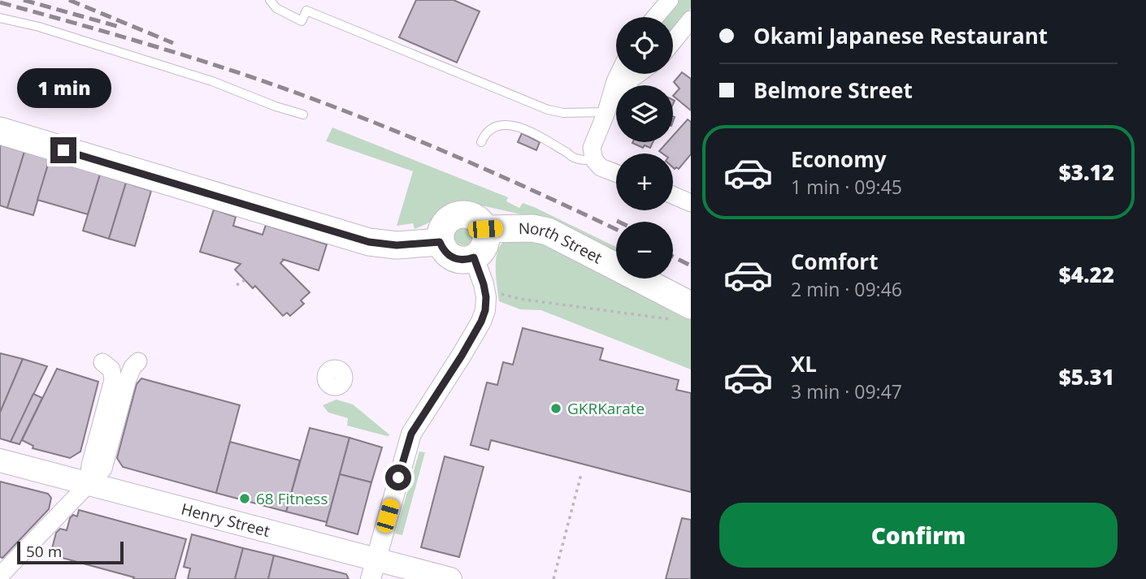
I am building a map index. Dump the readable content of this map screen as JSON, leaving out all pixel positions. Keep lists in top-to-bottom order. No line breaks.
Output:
{"streets":{"highway":["North Street"],"main road":["Henry Street"]},"places":["GKRKarate","68 Fitness"],"scale_bar":"50 m","page":{"banner":["Okami Japanese Restaurant","Belmore Street"],"map_buttons":["+","−"],"bubble":"1 min","list":[{"name":"Economy","note":"1 min · 09:45","value":"$3.12"},{"name":"Comfort","note":"2 min · 09:46","value":"$4.22"},{"name":"XL","note":"3 min · 09:47","value":"$5.31"}],"buttons":"Confirm","scale":"50 m"}}
